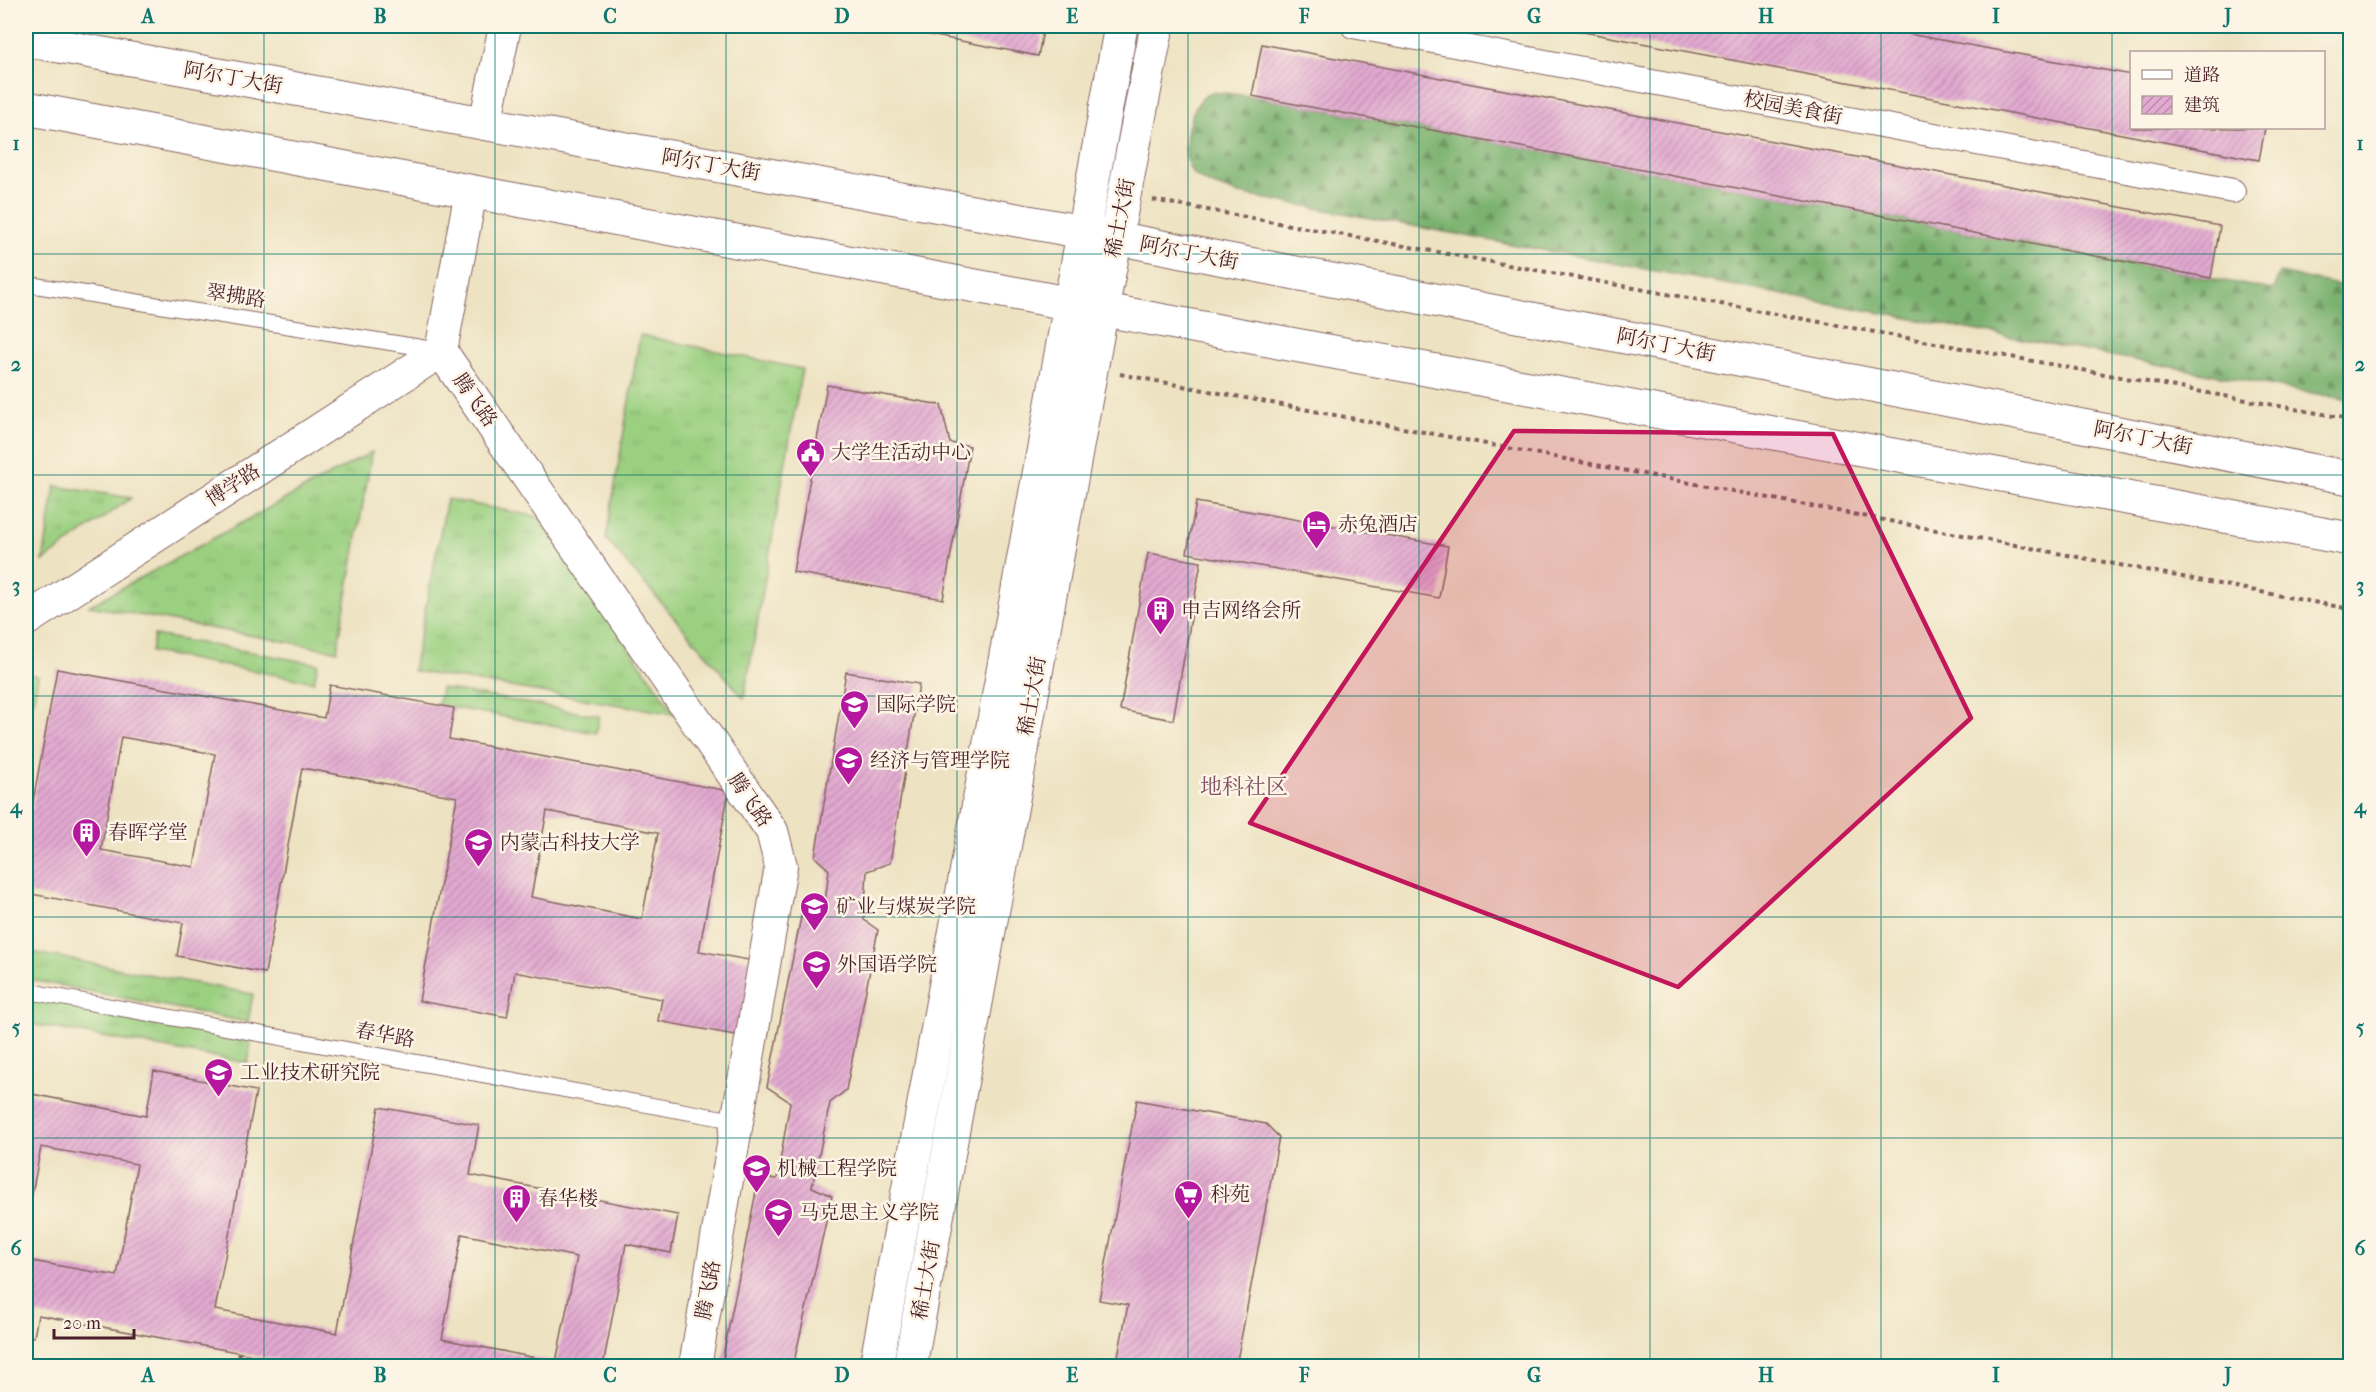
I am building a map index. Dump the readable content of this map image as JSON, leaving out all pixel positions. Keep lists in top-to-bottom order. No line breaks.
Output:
{"streets":{"main road":["阿尔丁大街","稀土大街"],"street":["校园美食街","腾飞路","博学路"],"lane":["翠拂路","春华路"]},"crossings":[["阿尔丁大街","稀土大街"],["翠拂路","腾飞路"],["翠拂路","博学路"],["腾飞路","博学路"],["腾飞路","春华路"]],"districts":["地科社区"],"places":{"public building":["大学生活动中心"],"hotel":["赤兔酒店"],"building":["申吉网络会所","春晖学堂","春华楼"],"school or university":["国际学院","经济与管理学院","内蒙古科技大学","矿业与煤炭学院","外国语学院","工业技术研究院","机械工程学院","马克思主义学院"],"supermarket":["科苑"]},"legend":["道路","建筑"],"scale_bar":"20 m","grid":{"columns":["A","B","C","D","E","F","G","H","I","J"],"rows":["1","2","3","4","5","6"]}}
